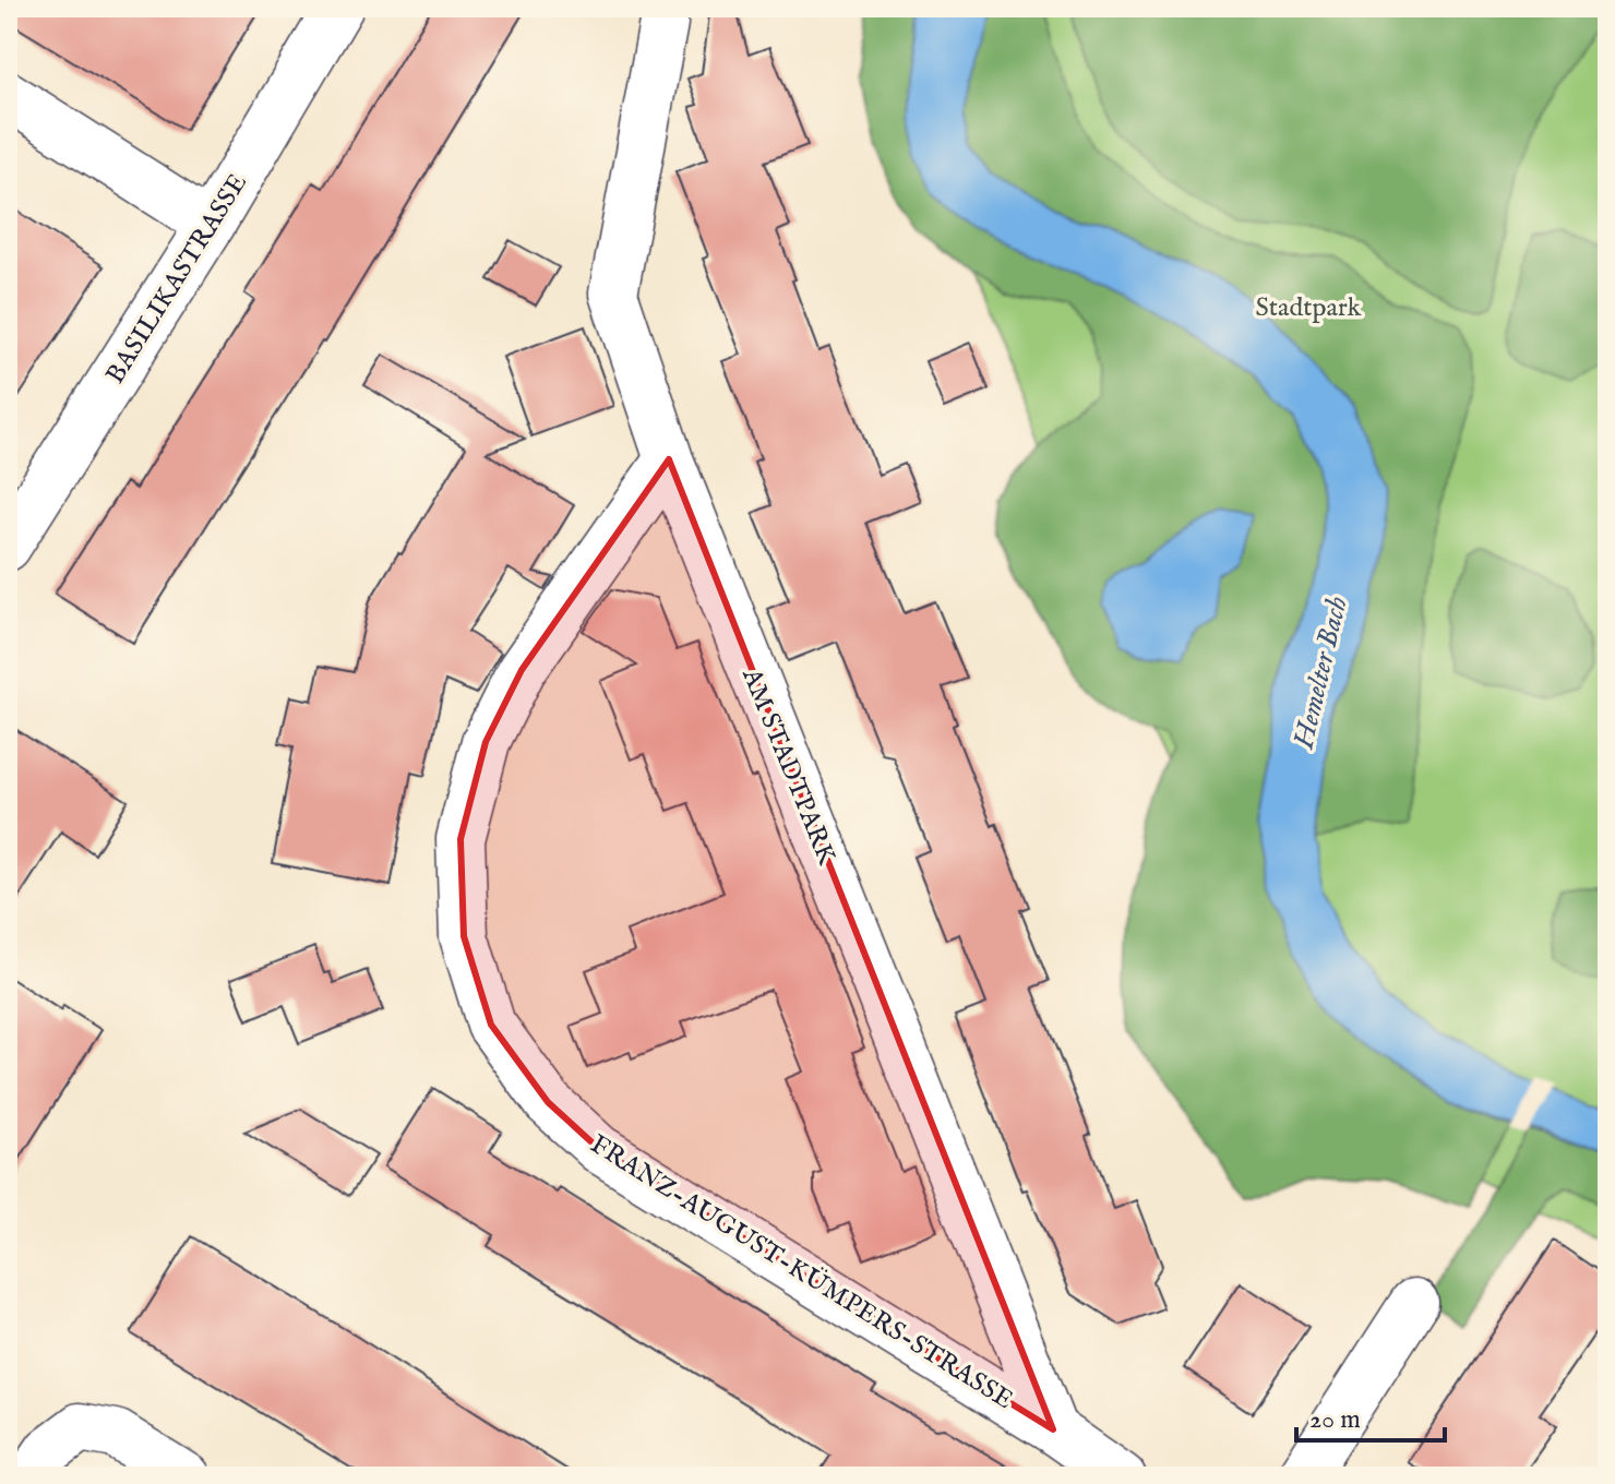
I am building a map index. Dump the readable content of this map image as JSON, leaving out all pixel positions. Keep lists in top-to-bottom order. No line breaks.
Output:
{"streets":{"street":["BASILIKASTRASSE","AM STADTPARK","FRANZ-AUGUST-KÜMPERS-STRASSE"]},"crossings":[["AM STADTPARK","FRANZ-AUGUST-KÜMPERS-STRASSE"]],"water":["Hemelter Bach"],"parks":["Stadtpark"],"scale_bar":"20 m"}
